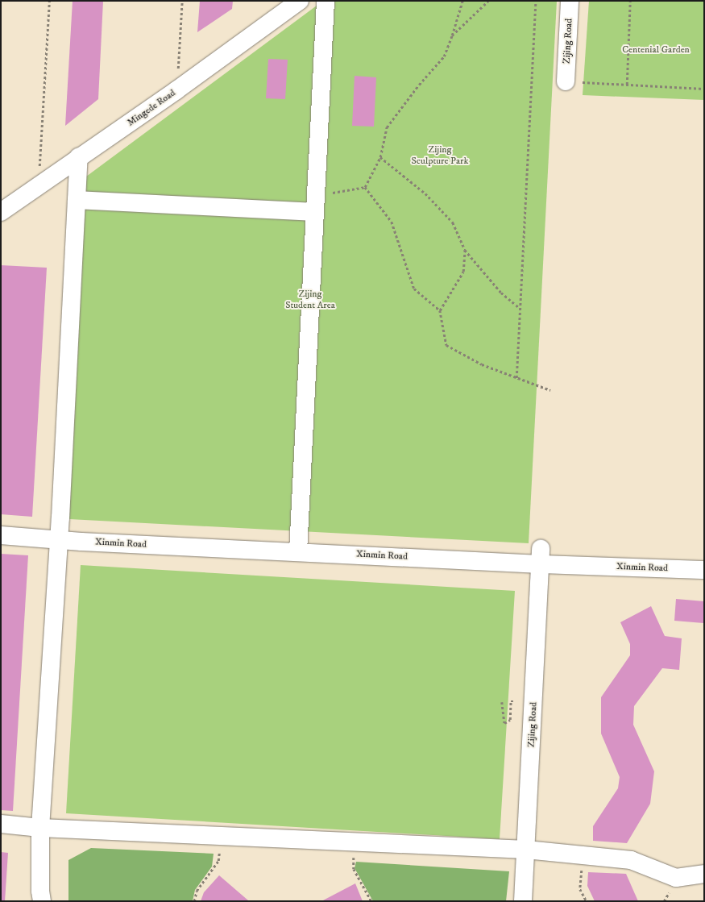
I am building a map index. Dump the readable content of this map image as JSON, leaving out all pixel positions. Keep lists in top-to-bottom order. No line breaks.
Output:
{"streets":{"street":["Zijing Road","Mingede Road","Xinmin Road"]},"crossings":[["Zijing Road","Xinmin Road"]],"parks":["Centenial Garden","Zijing Sculpture Park","Zijing Student Area"]}
